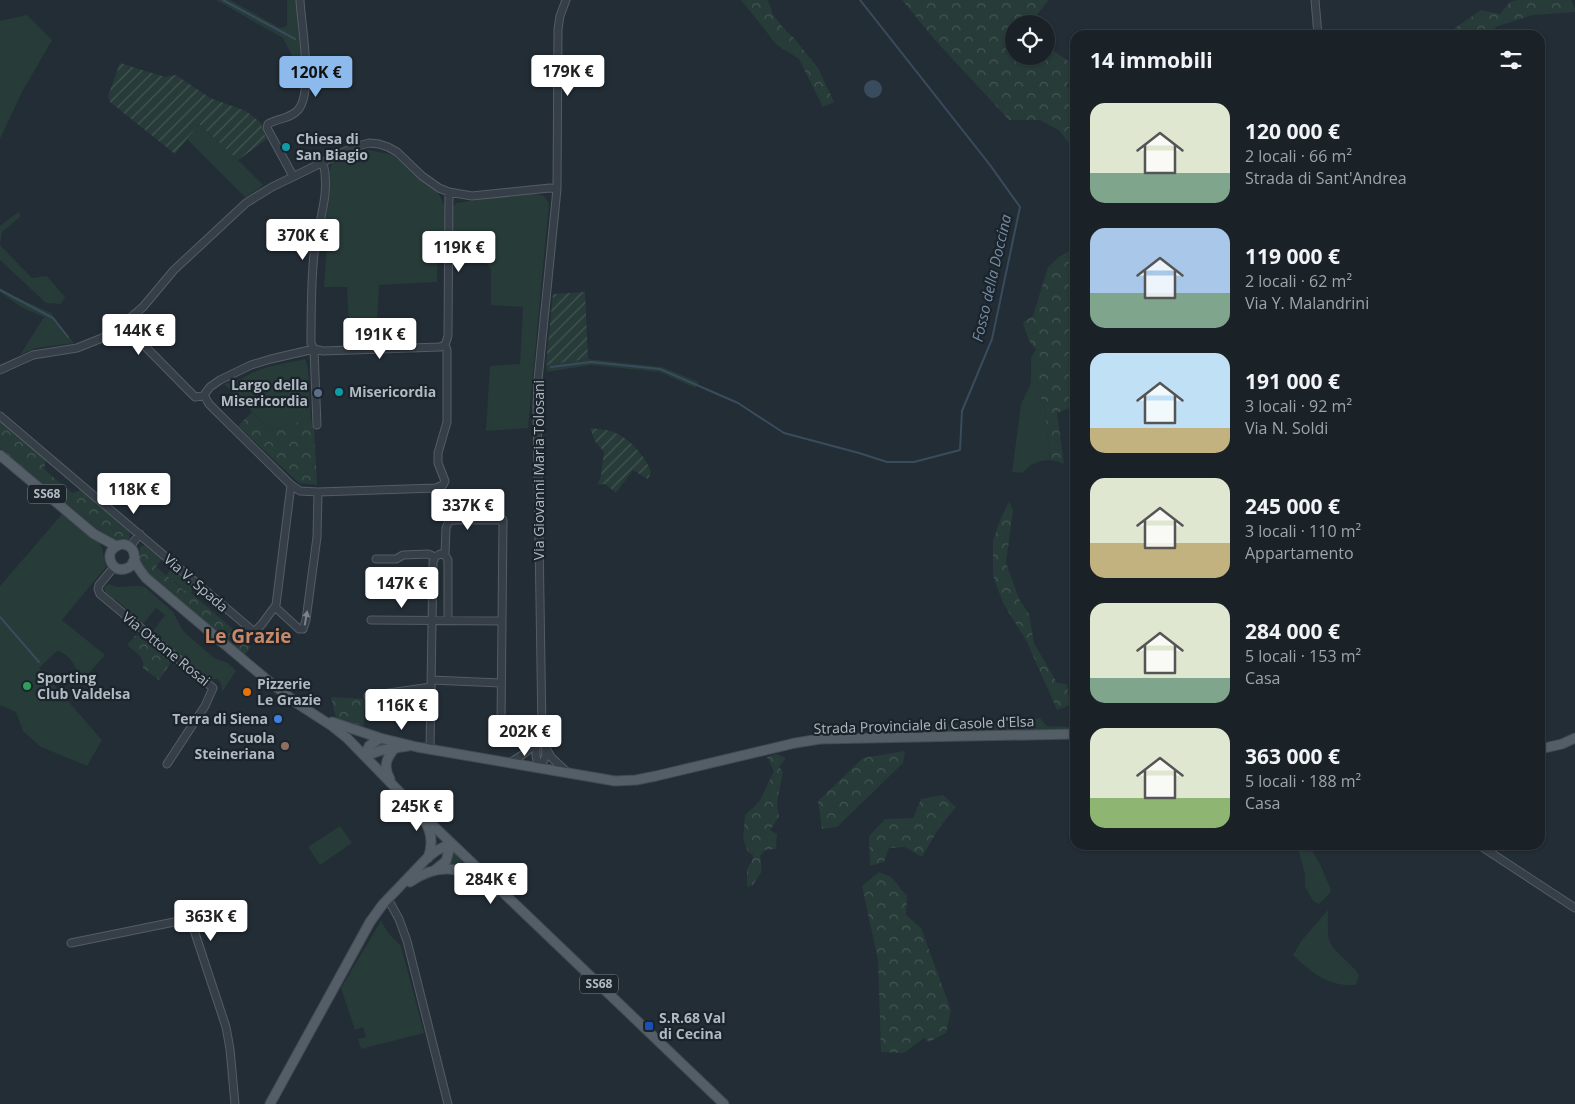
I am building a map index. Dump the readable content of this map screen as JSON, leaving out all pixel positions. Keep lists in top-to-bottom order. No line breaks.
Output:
{"streets":{"main road":["SS68","Strada Provinciale di Casole d'Elsa"],"street":["Via Giovanni Maria Tolosani","Via V. Spada","Via Ottone Rosai"]},"crossings":[["Via Giovanni Maria Tolosani","Strada Provinciale di Casole d'Elsa"],["SS68","Via Ottone Rosai"],["SS68","Strada Provinciale di Casole d'Elsa"]],"districts":["Le Grazie"],"water":["Fosso della Doccina"],"places":{"other":["Chiesa di San Biagio","Misericordia","Largo della Misericordia","Sporting Club Valdelsa","Pizzerie Le Grazie","Terra di Siena","Scuola Steineriana"],"transit":["S.R.68 Val di Cecina"]},"page":{"heading":"14 immobili","price":["179K €","120K €","370K €","119K €","144K €","191K €","118K €","337K €","147K €","116K €","202K €","245K €","284K €","363K €"],"list":[{"name":"120 000 €","note":"2 locali · 66 m² · Strada di Sant'Andrea"},{"name":"119 000 €","note":"2 locali · 62 m² · Via Y. Malandrini"},{"name":"191 000 €","note":"3 locali · 92 m² · Via N. Soldi"},{"name":"245 000 €","note":"3 locali · 110 m² · Appartamento"},{"name":"284 000 €","note":"5 locali · 153 m² · Casa"},{"name":"363 000 €","note":"5 locali · 188 m² · Casa"}]}}
